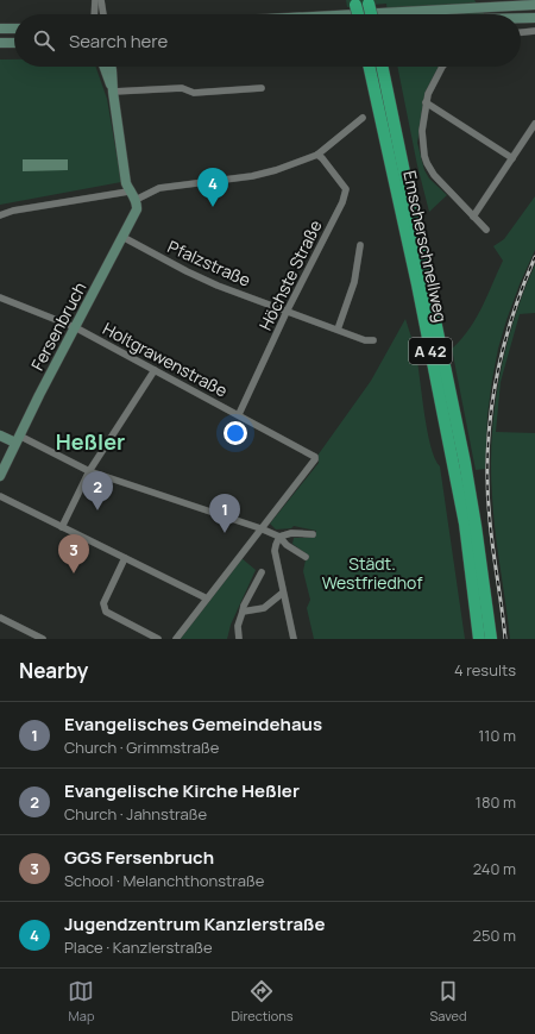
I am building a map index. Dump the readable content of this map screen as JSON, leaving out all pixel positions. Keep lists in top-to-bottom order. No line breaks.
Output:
{"streets":{"highway":["Emscherschnellweg","A 42"],"street":["Pfalzstraße","Höchste Straße","Fersenbruch","Holtgrawenstraße"]},"crossings":[["Pfalzstraße","Höchste Straße"],["Pfalzstraße","Fersenbruch"],["Höchste Straße","Holtgrawenstraße"],["Fersenbruch","Holtgrawenstraße"]],"districts":["Heßler"],"parks":["Städt. Westfriedhof"],"page":{"search":"Search here","pins":["4","2","1","3"],"heading":["Nearby","4 results"],"list":[{"mark":"1","name":"Evangelisches Gemeindehaus","note":"Church · Grimmstraße","value":"110 m"},{"mark":"2","name":"Evangelische Kirche Heßler","note":"Church · Jahnstraße","value":"180 m"},{"mark":"3","name":"GGS Fersenbruch","note":"School · Melanchthonstraße","value":"240 m"},{"mark":"4","name":"Jugendzentrum Kanzlerstraße","note":"Place · Kanzlerstraße","value":"250 m"}],"nav":["Map","Directions","Saved"]}}
